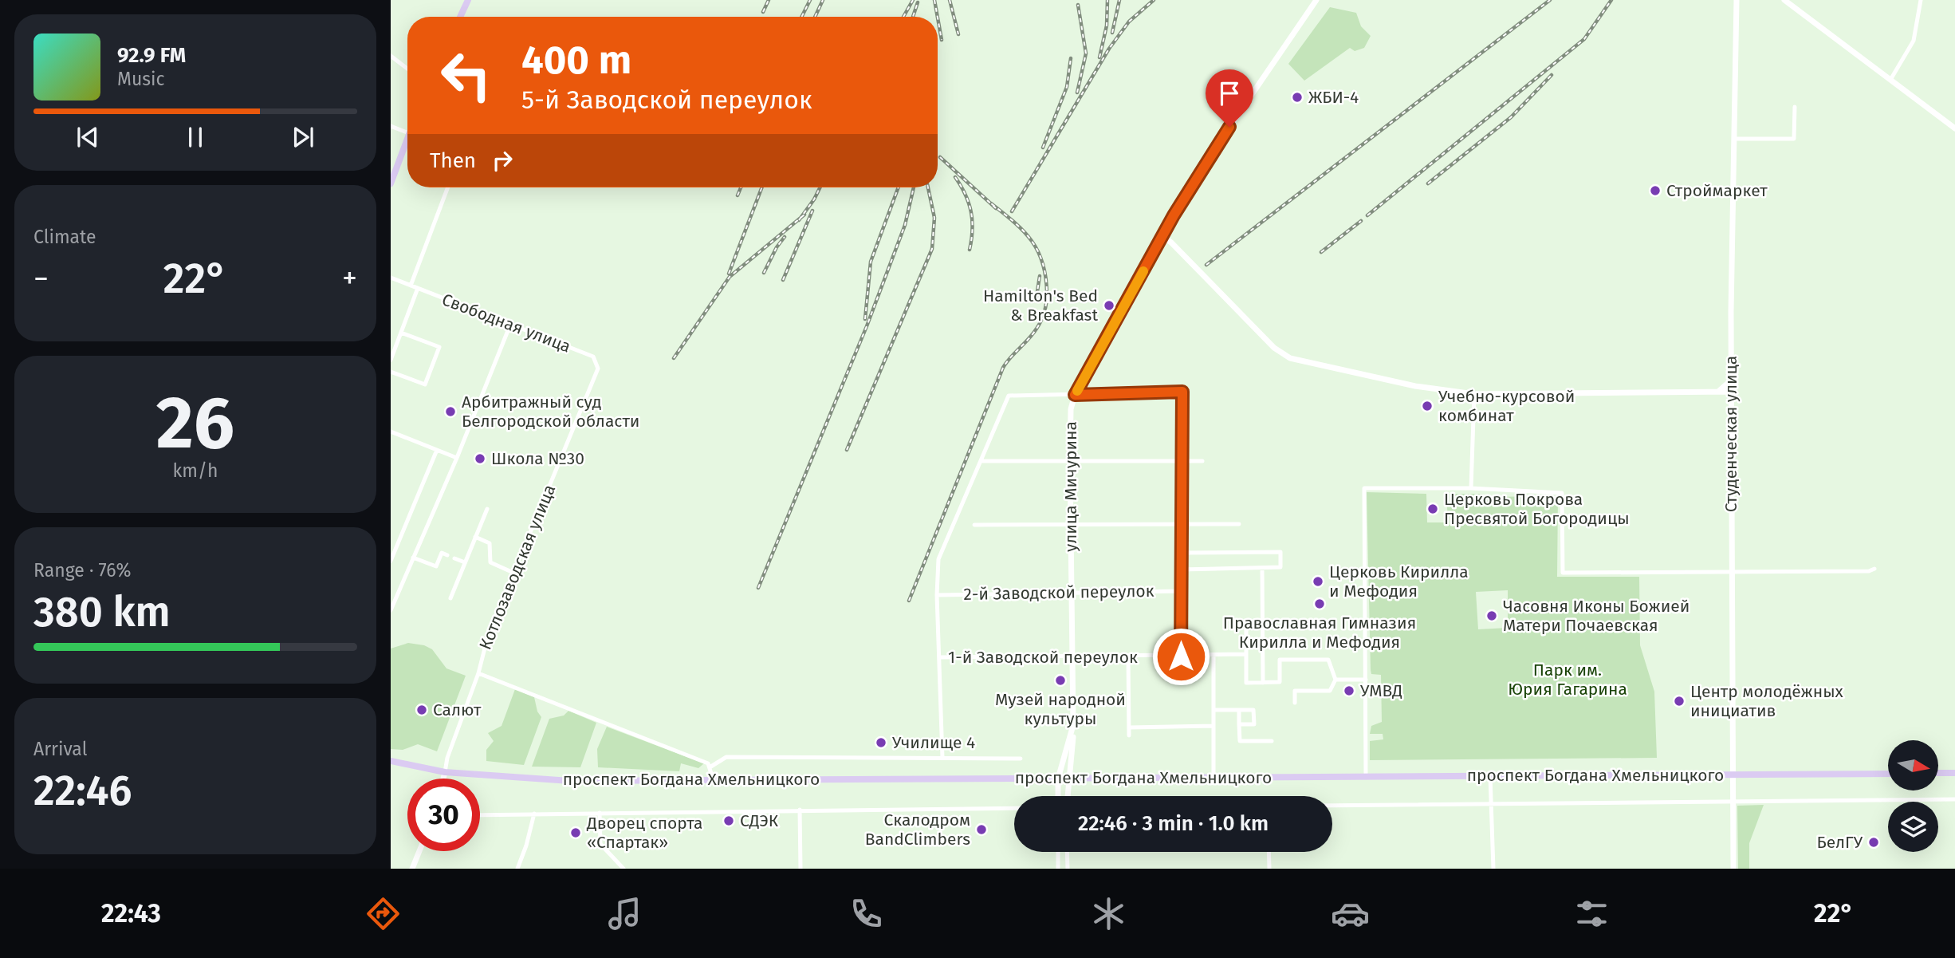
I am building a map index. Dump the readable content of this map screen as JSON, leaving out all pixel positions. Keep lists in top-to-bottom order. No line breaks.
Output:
{"streets":{"main road":["проспект Богдана Хмельницкого"],"street":["Свободная улица","Студенческая улица","улица Мичурина","Котлозаводская улица","2-й Заводской переулок","1-й Заводской переулок"]},"crossings":[["Свободная улица","Котлозаводская улица"],["Студенческая улица","проспект Богдана Хмельницкого"],["улица Мичурина","2-й Заводской переулок"],["улица Мичурина","1-й Заводской переулок"],["улица Мичурина","проспект Богдана Хмельницкого"],["Котлозаводская улица","проспект Богдана Хмельницкого"]],"parks":["Парк им. Юрия Гагарина"],"places":["ЖБИ-4","Строймаркет","Hamilton's Bed & Breakfast","Учебно-курсовой комбинат","Арбитражный суд Белгородской области","Школа №30","Церковь Покрова Пресвятой Богородицы","Церковь Кирилла и Мефодия","Православная Гимназия Кирилла и Мефодия","Часовня Иконы Божией Матери Почаевская","Музей народной культуры","УМВД","Центр молодёжных инициатив","Салют","Училище 4","СДЭК","Cкалодром BandClimbers","Дворец спорта «Спартак»","БелГУ"],"north":"right","page":{"turn":["400 m","5-й Заводской переулок"],"song":["92.9 FM","Music"],"then":"Then","tile":["Climate",["26","km/h"],["Range · 76%","380 km"],["Arrival","22:46"]],"heat":["−","22°","+"],"limit":"30","trip":"22:46 · 3 min · 1.0 km","tabs":["22:43","22°"]}}
